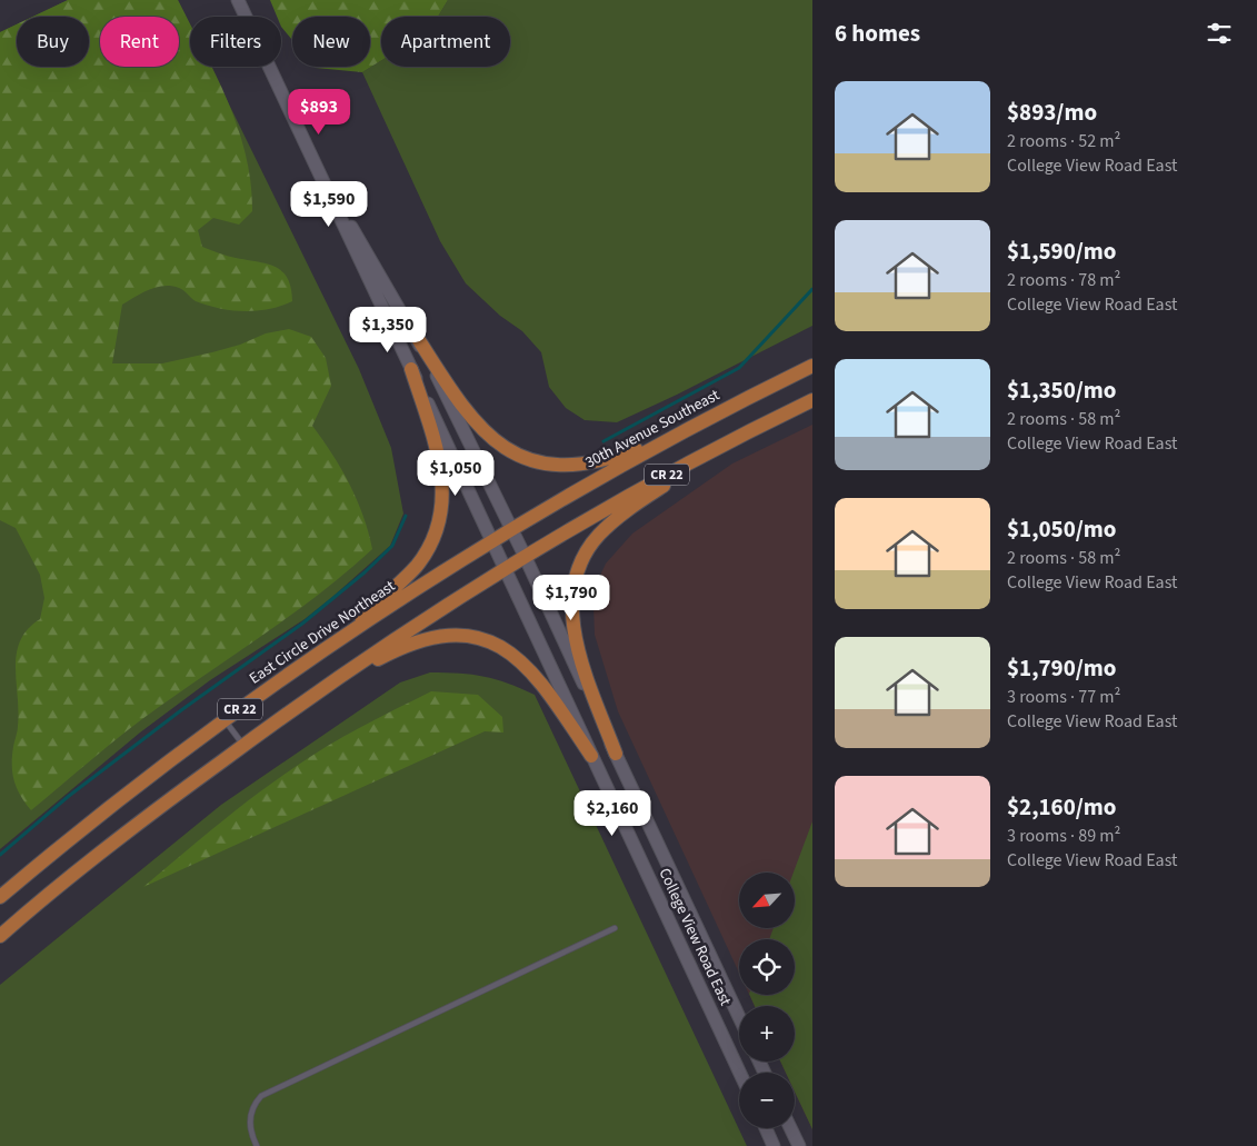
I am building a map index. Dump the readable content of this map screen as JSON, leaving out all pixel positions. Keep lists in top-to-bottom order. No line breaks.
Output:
{"streets":{"main road":["30th Avenue Southeast","CR 22","East Circle Drive Northeast","College View Road East"]},"crossings":[["30th Avenue Southeast","East Circle Drive Northeast"],["30th Avenue Southeast","College View Road East"],["CR 22","College View Road East"],["East Circle Drive Northeast","College View Road East"]],"north":"bottom left","page":{"heading":"6 homes","chip":["Buy","Rent","Filters","New","Apartment"],"list":[{"name":"$893/mo","note":"2 rooms · 52 m² · College View Road East"},{"name":"$1,590/mo","note":"2 rooms · 78 m² · College View Road East"},{"name":"$1,350/mo","note":"2 rooms · 58 m² · College View Road East"},{"name":"$1,050/mo","note":"2 rooms · 58 m² · College View Road East"},{"name":"$1,790/mo","note":"3 rooms · 77 m² · College View Road East"},{"name":"$2,160/mo","note":"3 rooms · 89 m² · College View Road East"}],"price":["$893","$1,590","$1,350","$1,050","$1,790","$2,160"],"map_buttons":["+","−"]}}
